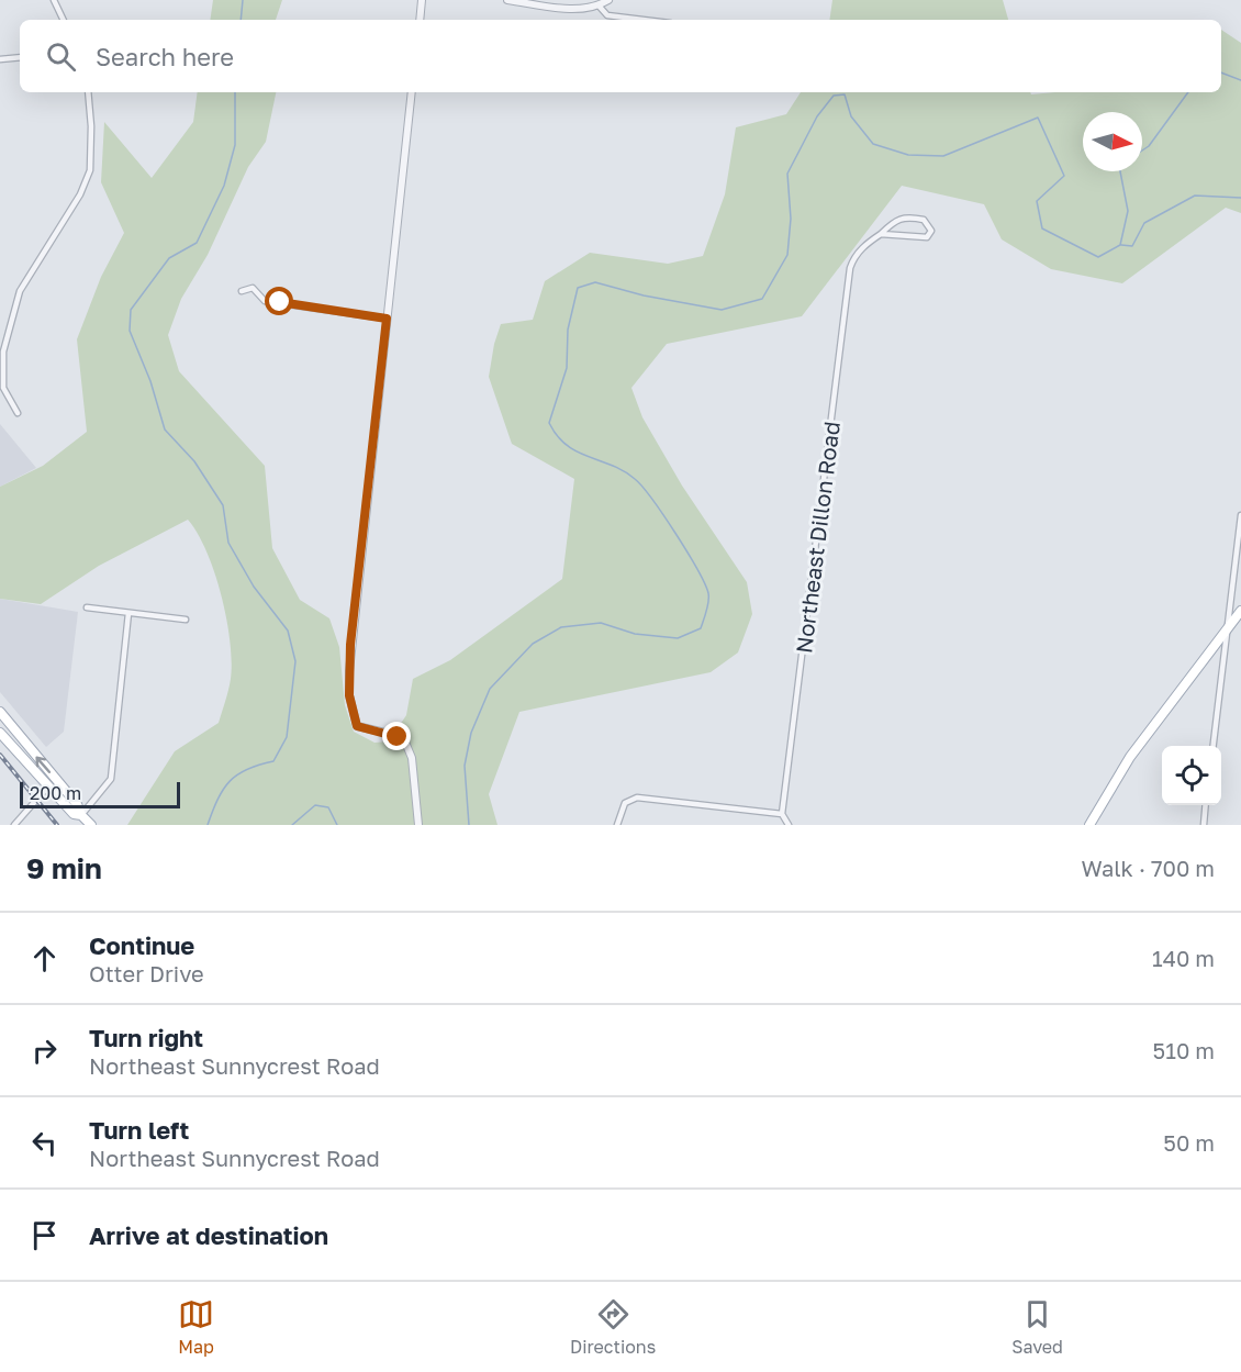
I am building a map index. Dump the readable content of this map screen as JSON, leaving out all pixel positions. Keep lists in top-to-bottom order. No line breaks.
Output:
{"streets":{"street":["Northeast Dillon Road"]},"scale_bar":"200 m","north":"right","page":{"search":"Search here","scale":"200 m","heading":["9 min","Walk · 700 m"],"list":[["Continue","Otter Drive","140 m"],["Turn right","Northeast Sunnycrest Road","510 m"],["Turn left","Northeast Sunnycrest Road","50 m"],"Arrive at destination"],"nav":["Map","Directions","Saved"]}}
